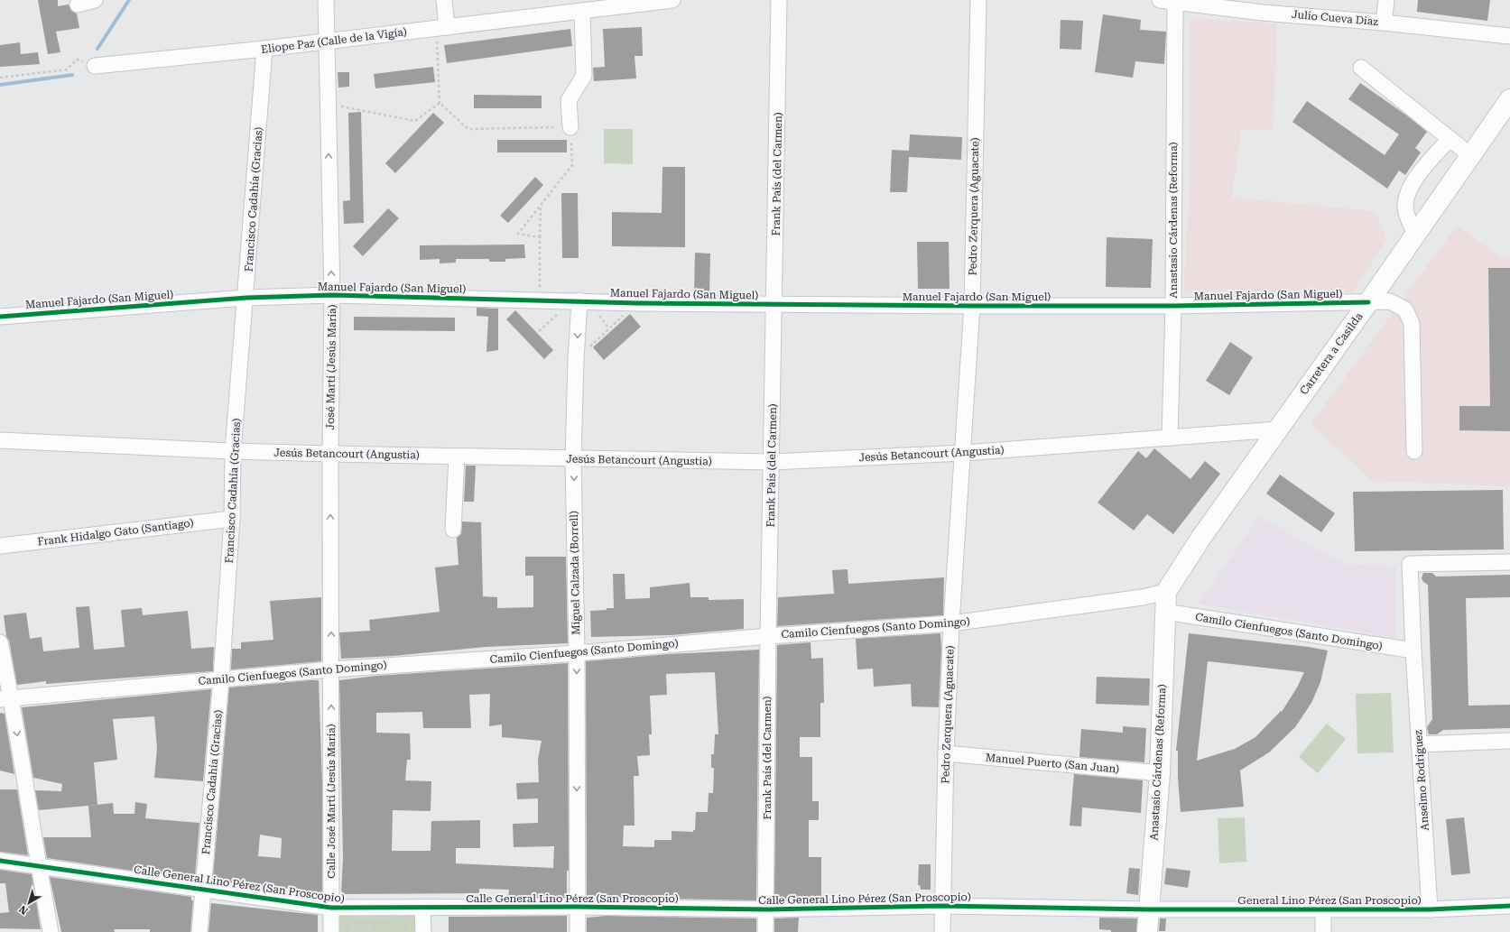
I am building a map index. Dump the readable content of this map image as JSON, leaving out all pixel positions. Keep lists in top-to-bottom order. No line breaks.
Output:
{"streets":{"main road":["Anastasio Cárdenas (Reforma)","Carretera a Casilda"],"street":["Julio Cueva Diaz","Eliope Paz (Calle de la Vigía)","Frank País (del Carmen)","Francisco Cadahía (Gracias)","Pedro Zerquera (Aguacate)","Manuel Fajardo (San Miguel)","José Martí (Jesús María)","Jesús Betancourt (Angustia)","Frank Hidalgo Gato (Santiago)","Miguel Calzada (Borrell)","Camilo Cienfuegos (Santo Domingo)","Manuel Puerto (San Juan)","Anselmo Rodríguez","Calle José Martí (Jesús María)","Calle General Lino Pérez (San Proscopio)","General Lino Pérez (San Proscopio)"]},"crossings":[["Julio Cueva Diaz","Anastasio Cárdenas (Reforma)"],["Eliope Paz (Calle de la Vigía)","Francisco Cadahía (Gracias)"],["Eliope Paz (Calle de la Vigía)","José Martí (Jesús María)"],["Frank País (del Carmen)","Manuel Fajardo (San Miguel)"],["Frank País (del Carmen)","Jesús Betancourt (Angustia)"],["Frank País (del Carmen)","Camilo Cienfuegos (Santo Domingo)"],["Frank País (del Carmen)","Calle General Lino Pérez (San Proscopio)"],["Francisco Cadahía (Gracias)","Manuel Fajardo (San Miguel)"],["Francisco Cadahía (Gracias)","Jesús Betancourt (Angustia)"],["Francisco Cadahía (Gracias)","Frank Hidalgo Gato (Santiago)"],["Francisco Cadahía (Gracias)","Camilo Cienfuegos (Santo Domingo)"],["Francisco Cadahía (Gracias)","Calle General Lino Pérez (San Proscopio)"],["Pedro Zerquera (Aguacate)","Manuel Fajardo (San Miguel)"],["Pedro Zerquera (Aguacate)","Jesús Betancourt (Angustia)"],["Pedro Zerquera (Aguacate)","Camilo Cienfuegos (Santo Domingo)"],["Pedro Zerquera (Aguacate)","Manuel Puerto (San Juan)"],["Pedro Zerquera (Aguacate)","Calle General Lino Pérez (San Proscopio)"],["Anastasio Cárdenas (Reforma)","Manuel Fajardo (San Miguel)"],["Anastasio Cárdenas (Reforma)","Carretera a Casilda"],["Anastasio Cárdenas (Reforma)","Jesús Betancourt (Angustia)"],["Anastasio Cárdenas (Reforma)","Camilo Cienfuegos (Santo Domingo)"],["Anastasio Cárdenas (Reforma)","Manuel Puerto (San Juan)"],["Anastasio Cárdenas (Reforma)","Calle General Lino Pérez (San Proscopio)"],["Anastasio Cárdenas (Reforma)","General Lino Pérez (San Proscopio)"],["Manuel Fajardo (San Miguel)","Carretera a Casilda"],["Manuel Fajardo (San Miguel)","José Martí (Jesús María)"],["Manuel Fajardo (San Miguel)","Miguel Calzada (Borrell)"],["Carretera a Casilda","Jesús Betancourt (Angustia)"],["Carretera a Casilda","Camilo Cienfuegos (Santo Domingo)"],["José Martí (Jesús María)","Jesús Betancourt (Angustia)"],["José Martí (Jesús María)","Camilo Cienfuegos (Santo Domingo)"],["José Martí (Jesús María)","Calle José Martí (Jesús María)"],["Jesús Betancourt (Angustia)","Miguel Calzada (Borrell)"],["Miguel Calzada (Borrell)","Camilo Cienfuegos (Santo Domingo)"],["Miguel Calzada (Borrell)","Calle General Lino Pérez (San Proscopio)"],["Camilo Cienfuegos (Santo Domingo)","Anselmo Rodríguez"],["Camilo Cienfuegos (Santo Domingo)","Calle José Martí (Jesús María)"],["Anselmo Rodríguez","General Lino Pérez (San Proscopio)"],["Calle José Martí (Jesús María)","Calle General Lino Pérez (San Proscopio)"],["Calle General Lino Pérez (San Proscopio)","General Lino Pérez (San Proscopio)"]],"one_way":["José Martí (Jesús María)","Miguel Calzada (Borrell)","Calle José Martí (Jesús María)"],"north":"bottom left"}
